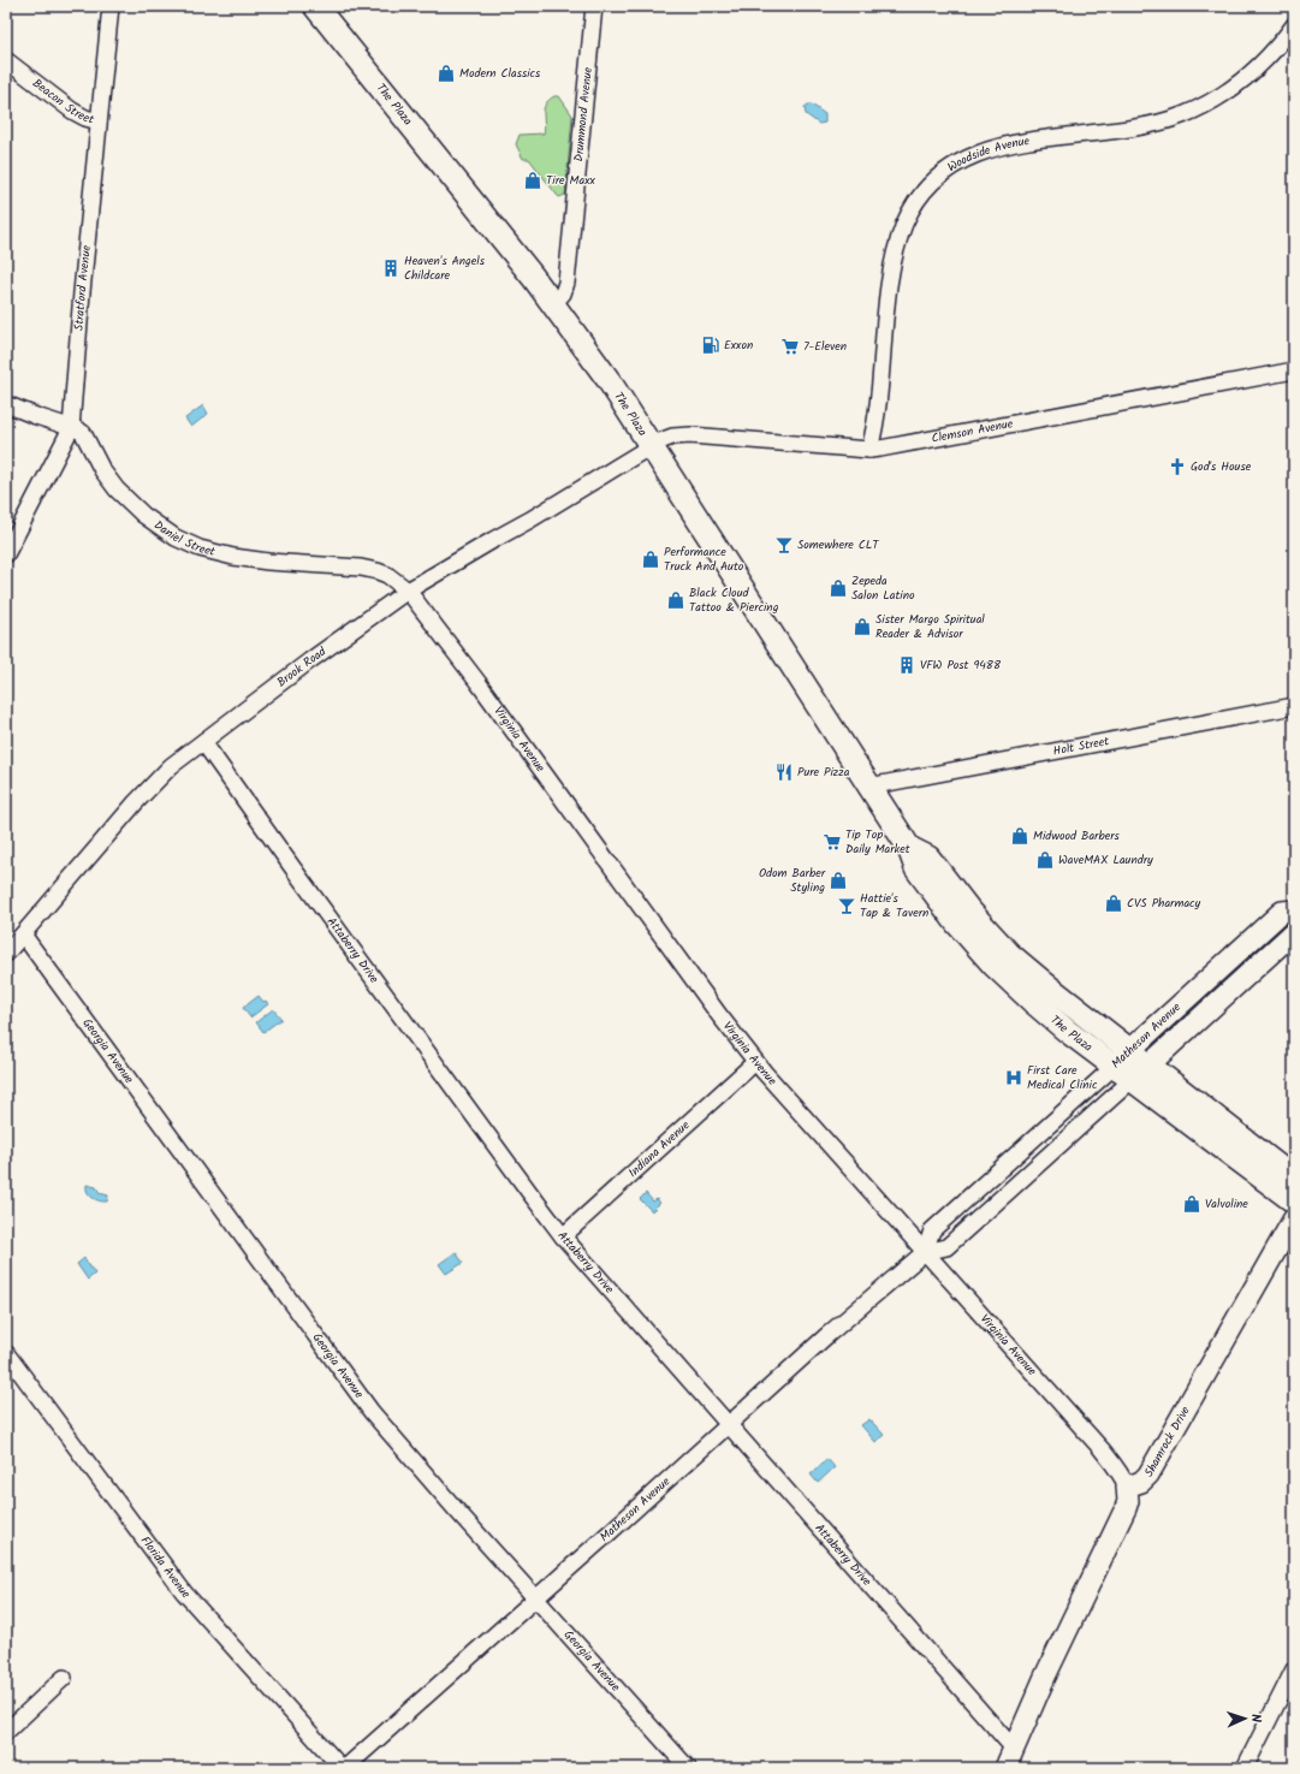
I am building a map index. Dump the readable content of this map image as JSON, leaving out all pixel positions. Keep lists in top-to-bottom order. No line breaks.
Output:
{"streets":{"main road":["The Plaza"],"street":["Beacon Street","Drummond Avenue","Woodside Avenue","Stratford Avenue","Clemson Avenue","Daniel Street","Brook Road","Virginia Avenue","Holt Street","Attaberry Drive","Matheson Avenue","Georgia Avenue","Indiana Avenue","Shamrock Drive","Florida Avenue"]},"crossings":[["Beacon Street","Stratford Avenue"],["The Plaza","Drummond Avenue"],["The Plaza","Clemson Avenue"],["The Plaza","Brook Road"],["The Plaza","Holt Street"],["The Plaza","Matheson Avenue"],["Woodside Avenue","Clemson Avenue"],["Stratford Avenue","Daniel Street"],["Clemson Avenue","Brook Road"],["Daniel Street","Brook Road"],["Daniel Street","Virginia Avenue"],["Brook Road","Virginia Avenue"],["Brook Road","Attaberry Drive"],["Brook Road","Georgia Avenue"],["Virginia Avenue","Matheson Avenue"],["Virginia Avenue","Indiana Avenue"],["Virginia Avenue","Shamrock Drive"],["Attaberry Drive","Matheson Avenue"],["Attaberry Drive","Indiana Avenue"],["Matheson Avenue","Georgia Avenue"]],"places":{"shop":["Modern Classics","Tire Maxx","Performance Truck And Auto","Zepeda Salon Latino","Black Cloud Tattoo & Piercing","Sister Margo Spiritual Reader & Advisor","Midwood Barbers","WaveMAX Laundry","Odom Barber Styling","CVS Pharmacy","Valvoline"],"building":["Heaven's Angels Childcare","VFW Post 9488"],"fuel station":["Exxon"],"supermarket":["7-Eleven","Tip Top Daily Market"],"church":["God's House"],"bar":["Somewhere CLT","Hattie's Tap & Tavern"],"restaurant":["Pure Pizza"],"hospital":["First Care Medical Clinic"]},"north":"right"}
